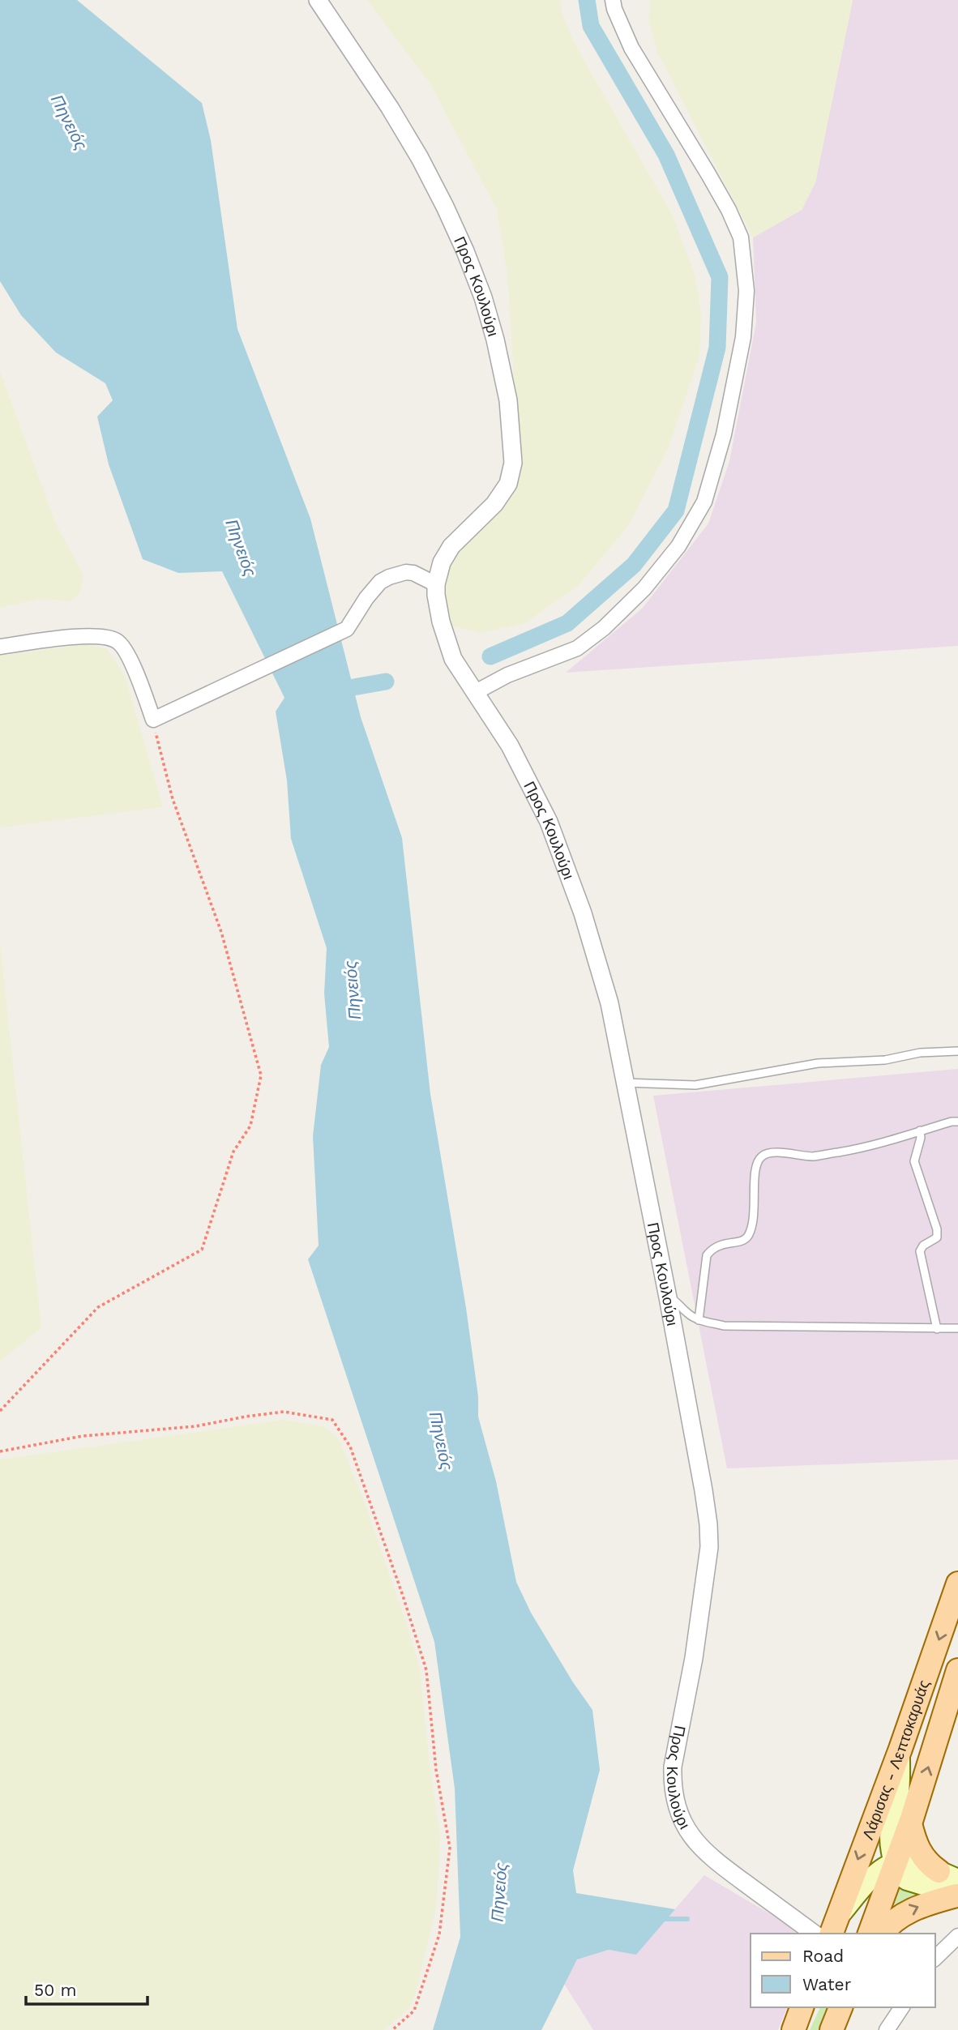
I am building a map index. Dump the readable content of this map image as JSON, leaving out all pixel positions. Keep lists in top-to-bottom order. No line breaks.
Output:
{"streets":{"main road":["Λάρισας - Λεπτοκαρυάς"],"street":["Προς Κουλούρι"]},"water":["Πηνειός"],"legend":["Road","Water"],"scale_bar":"50 m"}
